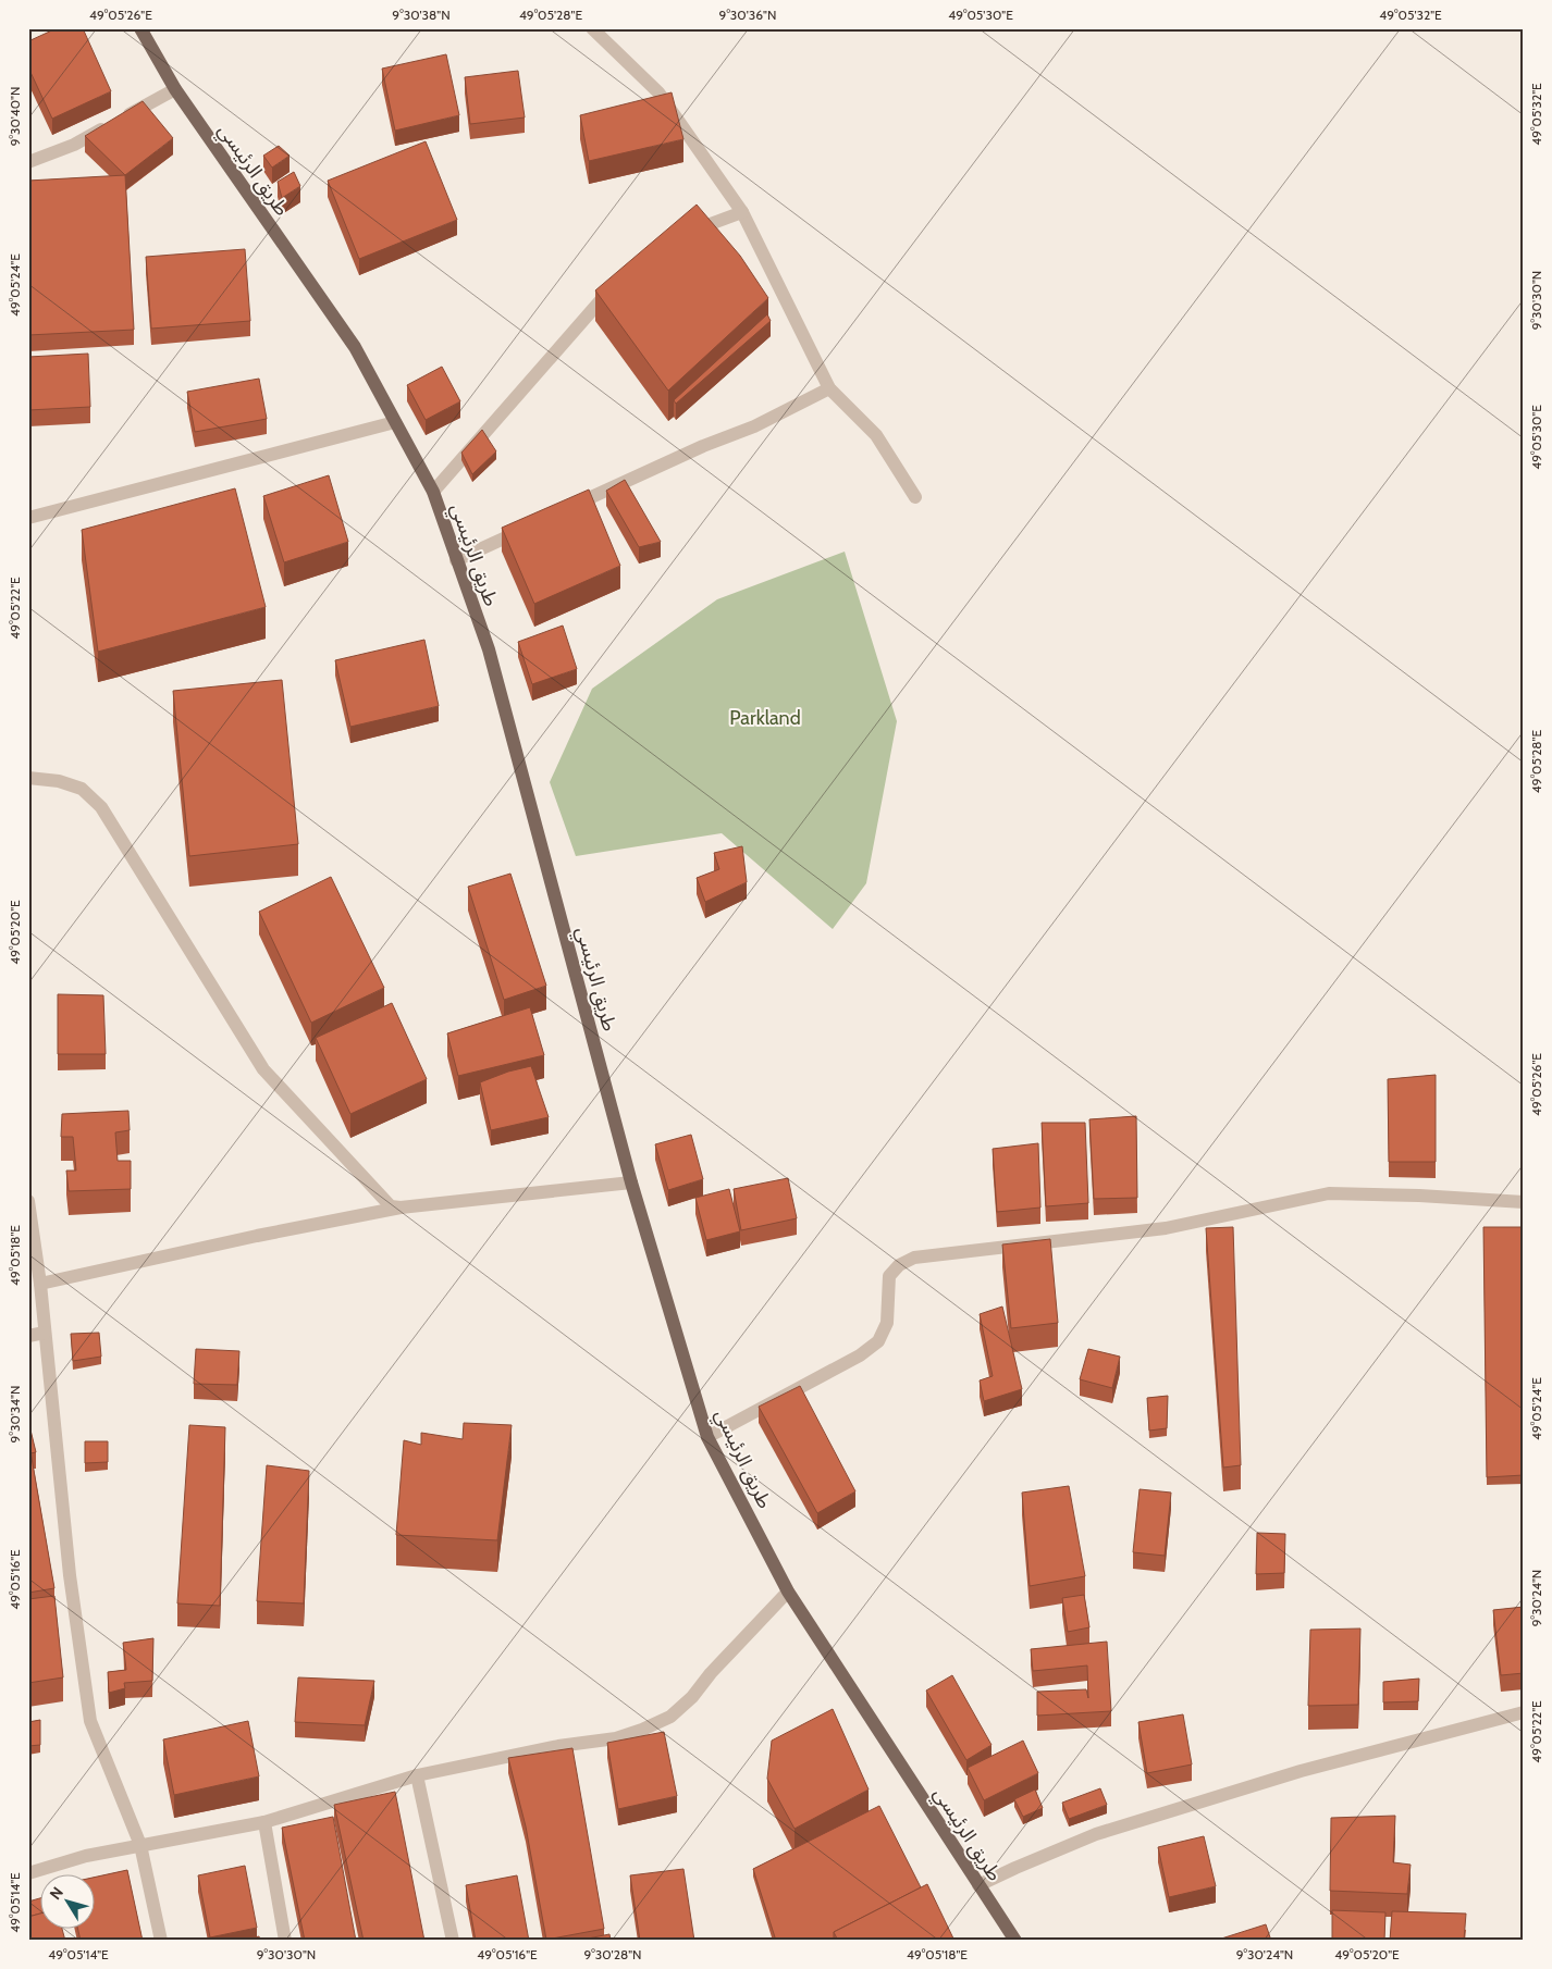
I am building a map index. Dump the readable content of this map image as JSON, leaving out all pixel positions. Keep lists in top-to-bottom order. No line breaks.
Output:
{"streets":{"main road":["طريق الرئيسي"]},"parks":["Parkland"],"north":"top left","coordinates":["49°05'26\"E","9°30'38\"N","49°05'28\"E","9°30'36\"N","49°05'30\"E","49°05'32\"E","9°30'40\"N","49°05'24\"E","9°30'30\"N","49°05'22\"E","49°05'20\"E","49°05'18\"E","9°30'34\"N","49°05'16\"E","9°30'24\"N","49°05'14\"E","9°30'28\"N"]}
